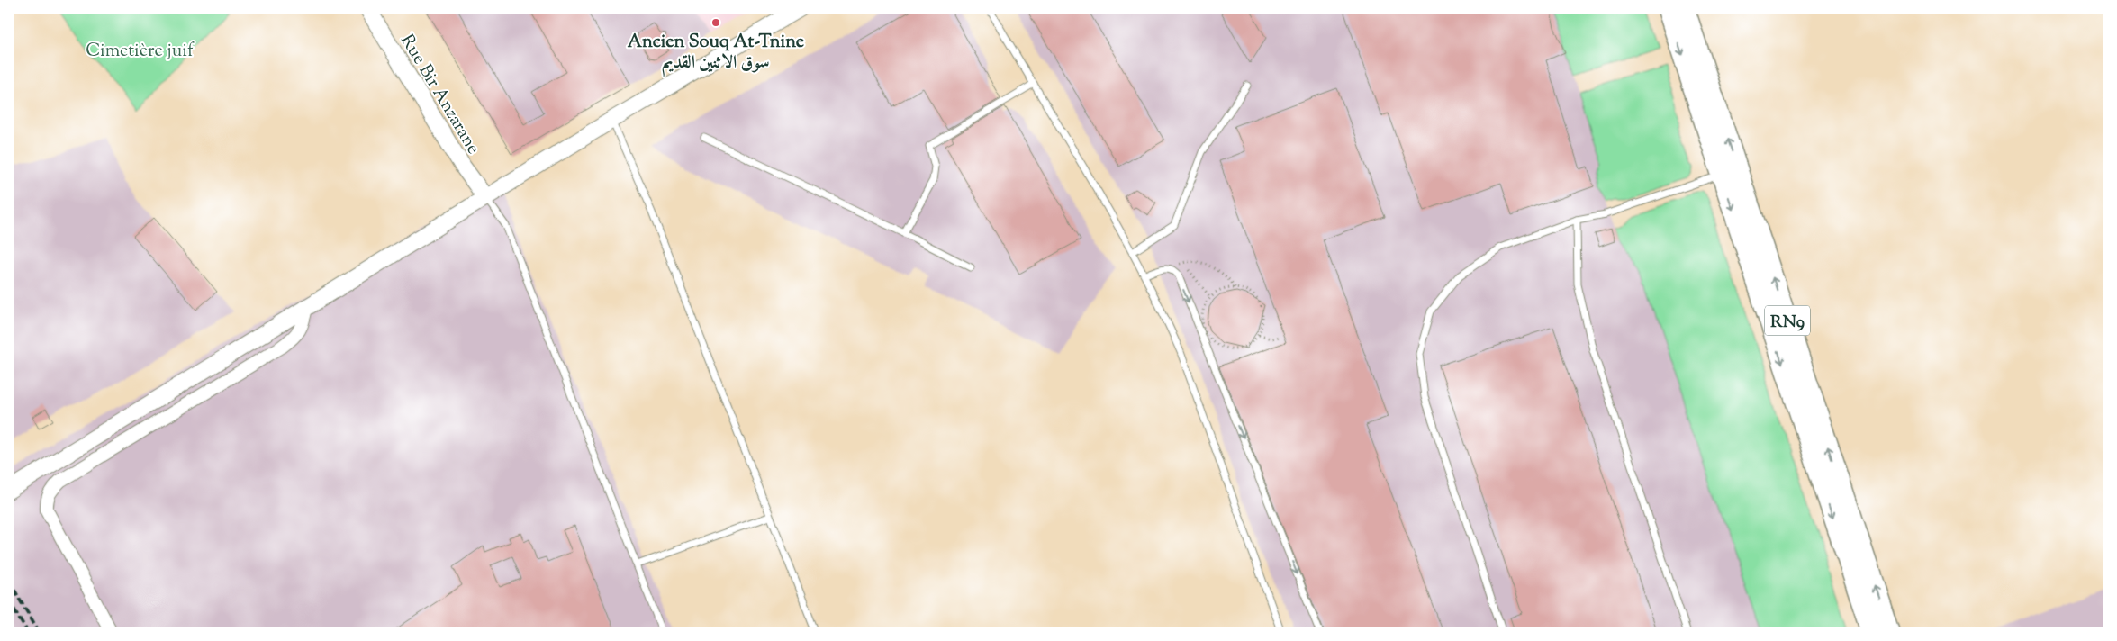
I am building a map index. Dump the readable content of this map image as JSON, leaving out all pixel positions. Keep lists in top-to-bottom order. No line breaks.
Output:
{"streets":{"main road":["RN9"],"street":["Rue Bir Anzarane"]},"parks":["Cimetière juif"],"places":["Ancien Souq At-Tnine سوق الاثنين القديم"]}
